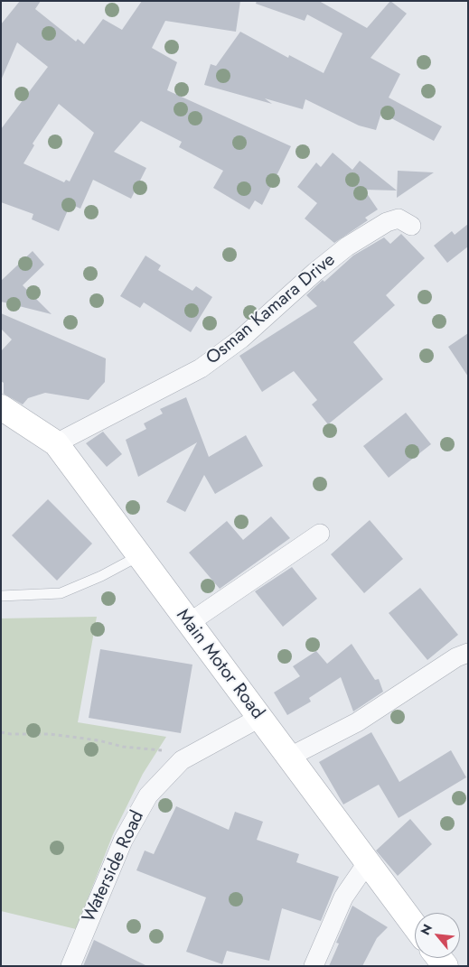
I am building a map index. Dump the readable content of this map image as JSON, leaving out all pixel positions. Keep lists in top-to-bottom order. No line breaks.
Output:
{"streets":{"main road":["Main Motor Road"],"street":["Osman Kamara Drive","Waterside Road"]},"crossings":[["Osman Kamara Drive","Main Motor Road"],["Main Motor Road","Waterside Road"]],"north":"top left"}
